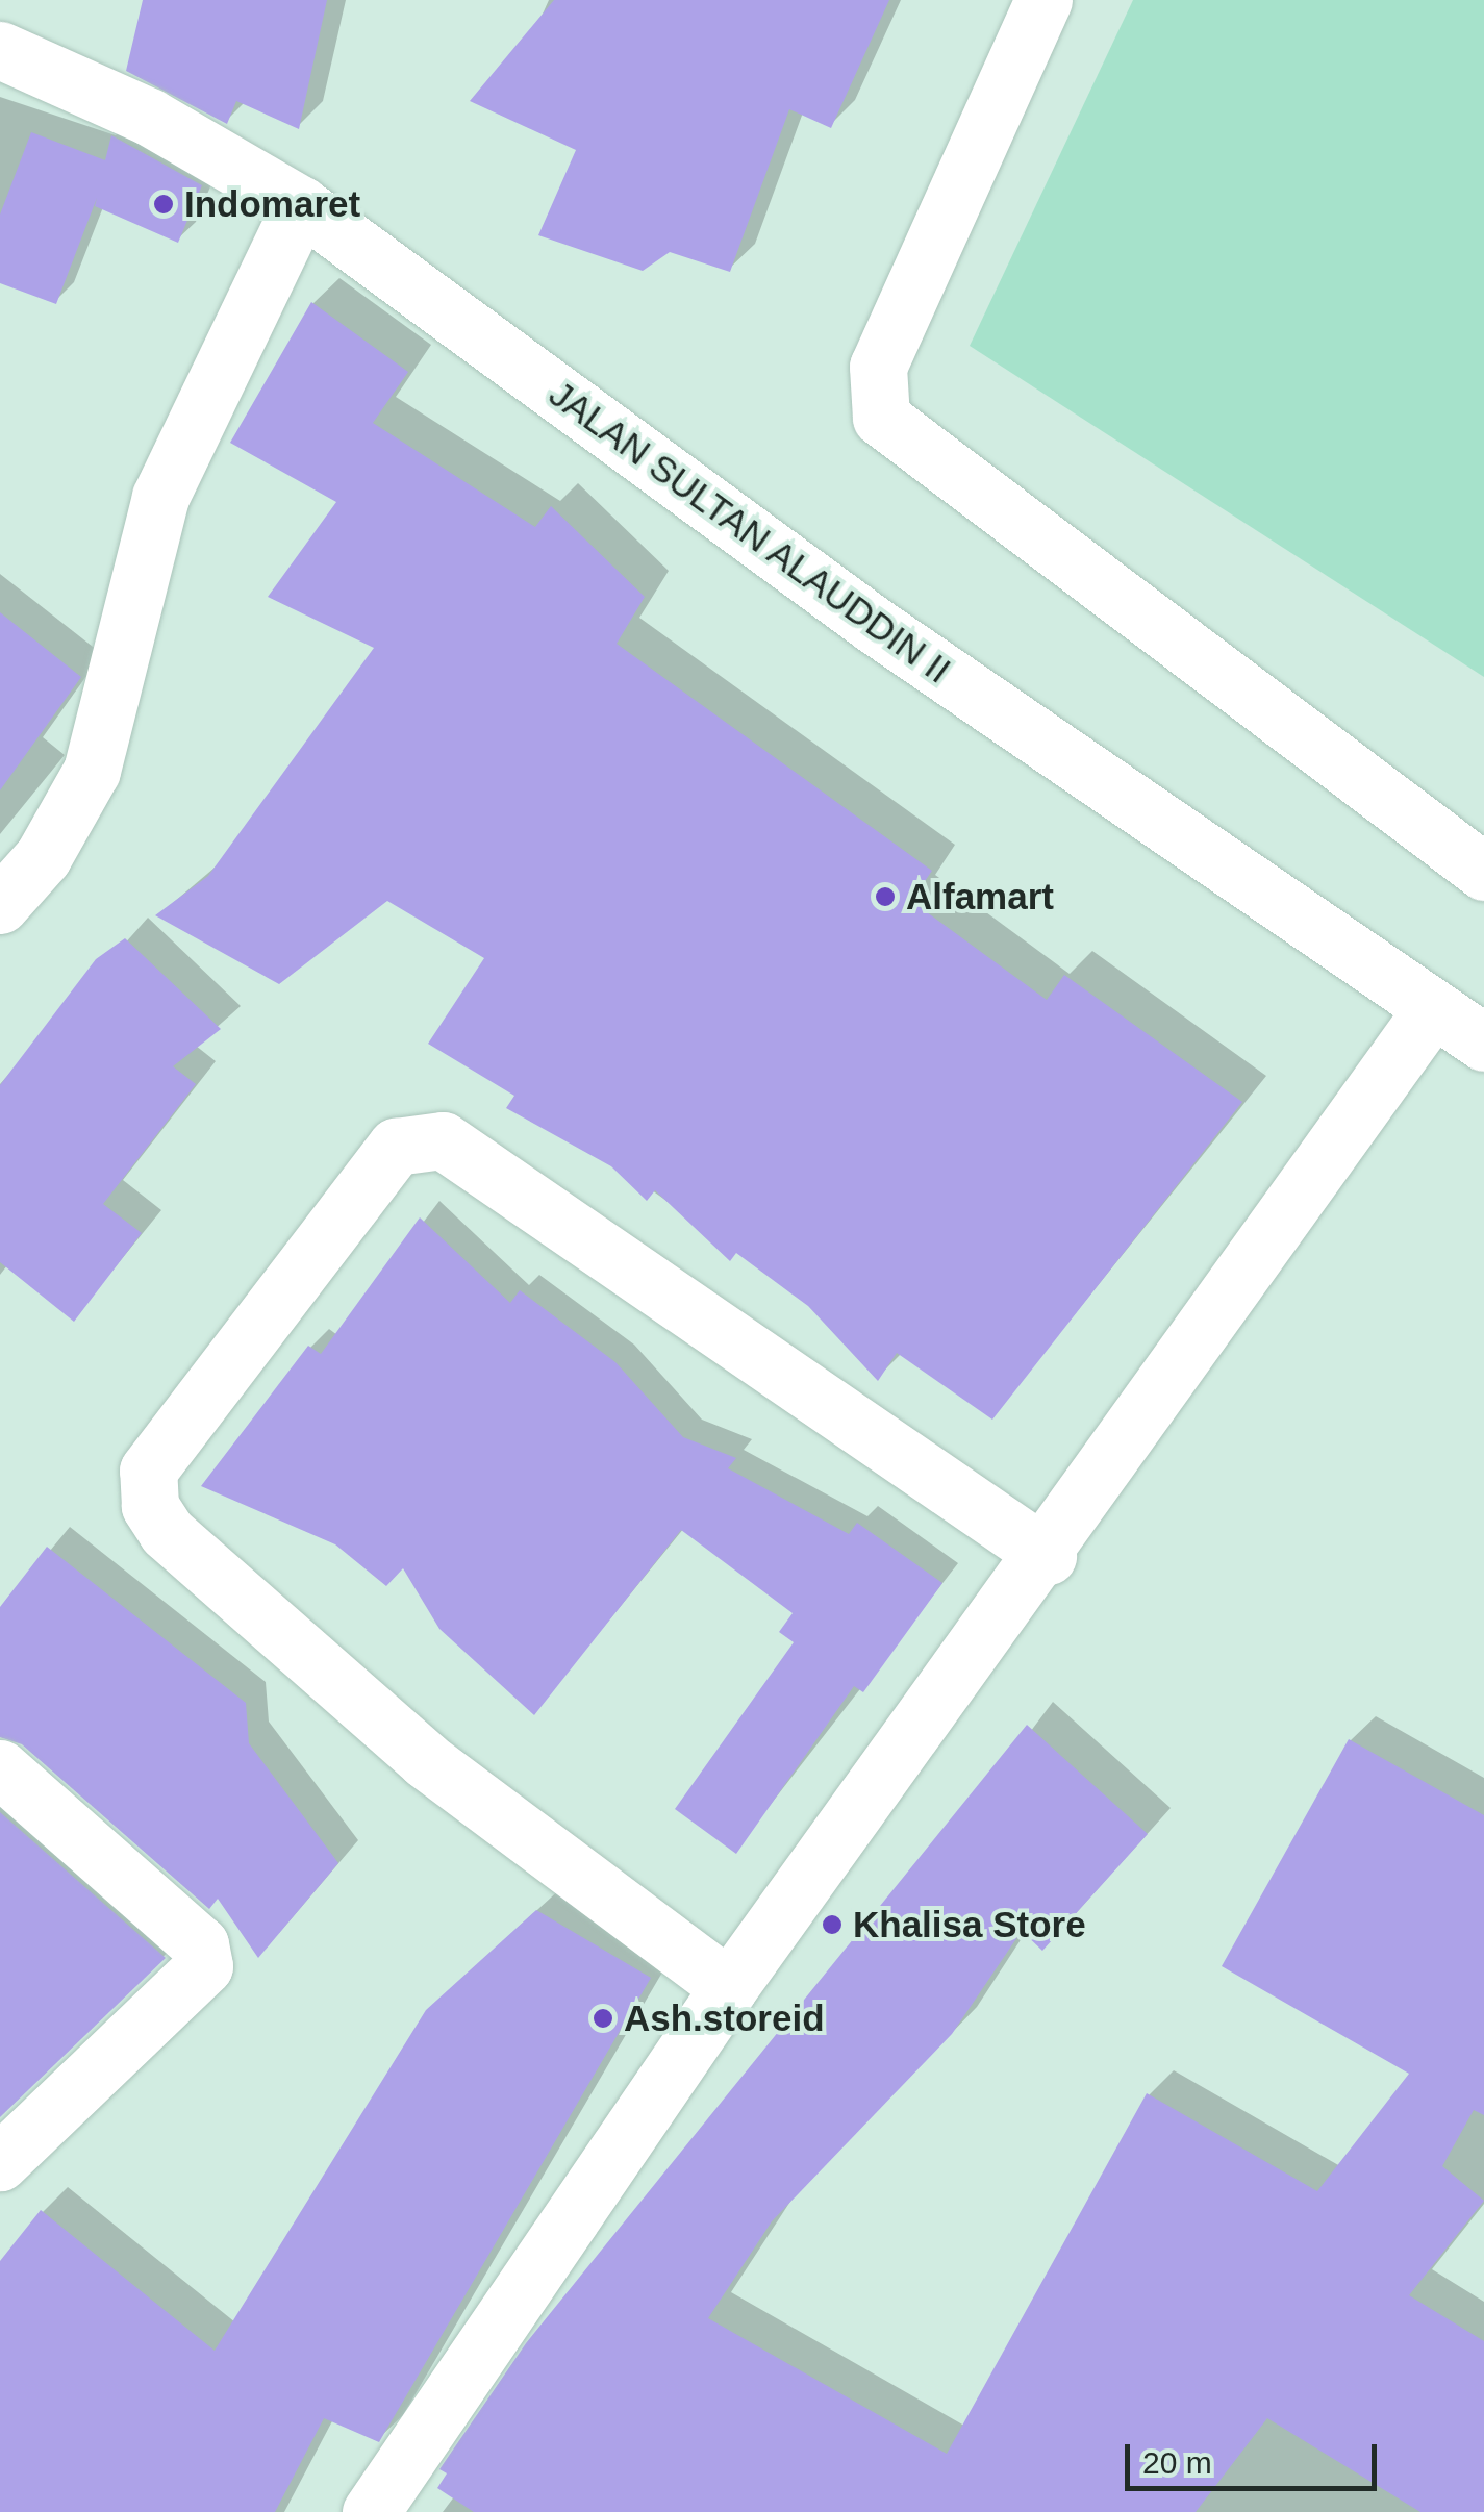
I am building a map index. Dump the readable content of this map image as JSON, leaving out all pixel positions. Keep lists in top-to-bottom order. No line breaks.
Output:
{"streets":{"street":["JALAN SULTAN ALAUDDIN II"]},"places":["Indomaret","Alfamart","Khalisa Store","Ash.storeid"],"scale_bar":"20 m"}
